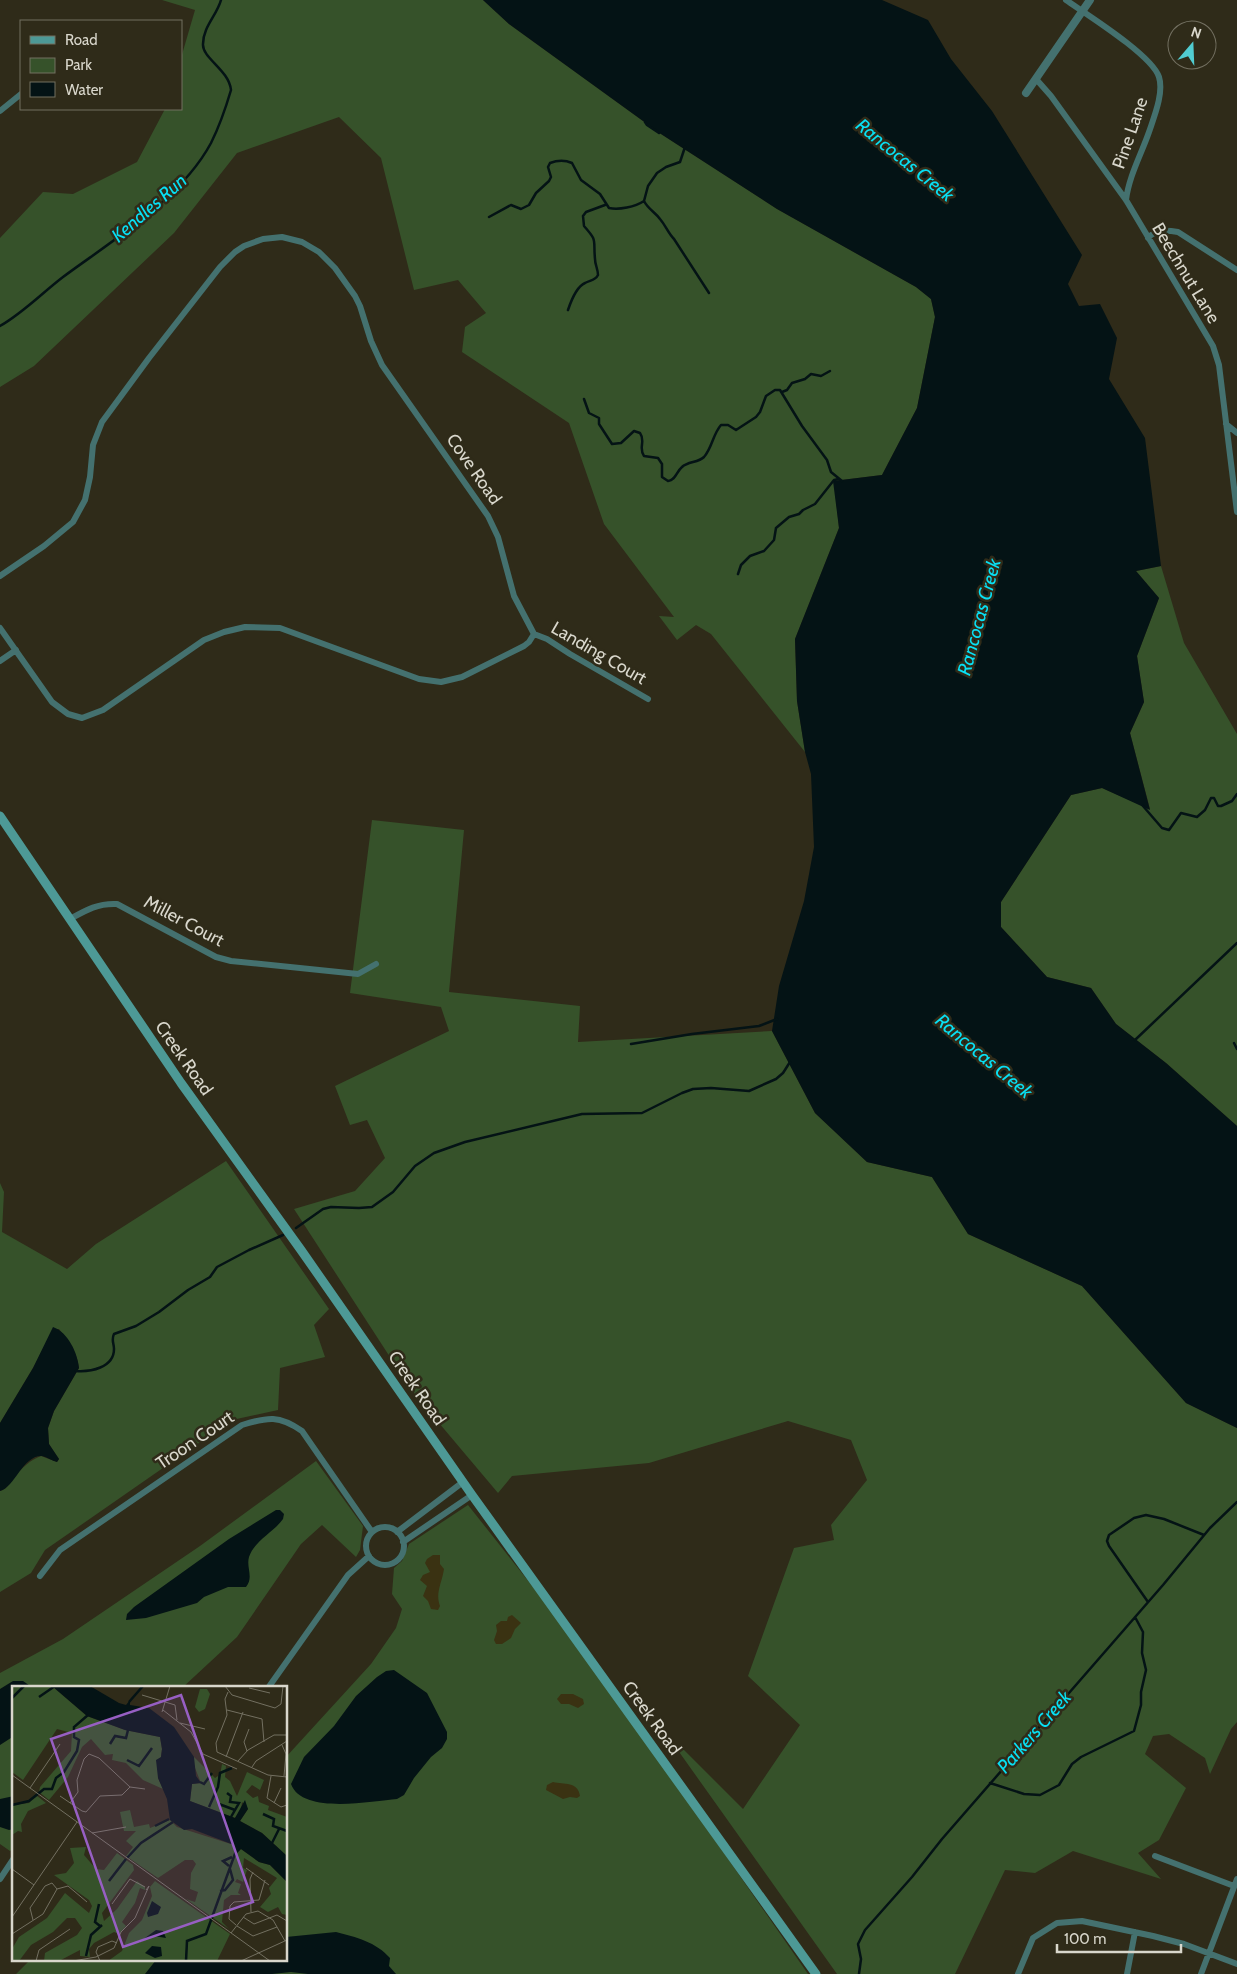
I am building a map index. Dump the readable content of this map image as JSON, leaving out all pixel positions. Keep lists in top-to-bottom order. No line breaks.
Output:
{"streets":{"main road":["Creek Road"],"street":["Pine Lane","Beechnut Lane","Cove Road","Landing Court","Miller Court","Troon Court"]},"crossings":[["Pine Lane","Beechnut Lane"],["Cove Road","Landing Court"],["Miller Court","Creek Road"]],"water":["Rancocas Creek","Kendles Run","Parkers Creek"],"legend":["Road","Park","Water"],"scale_bar":"100 m","north":"top"}
